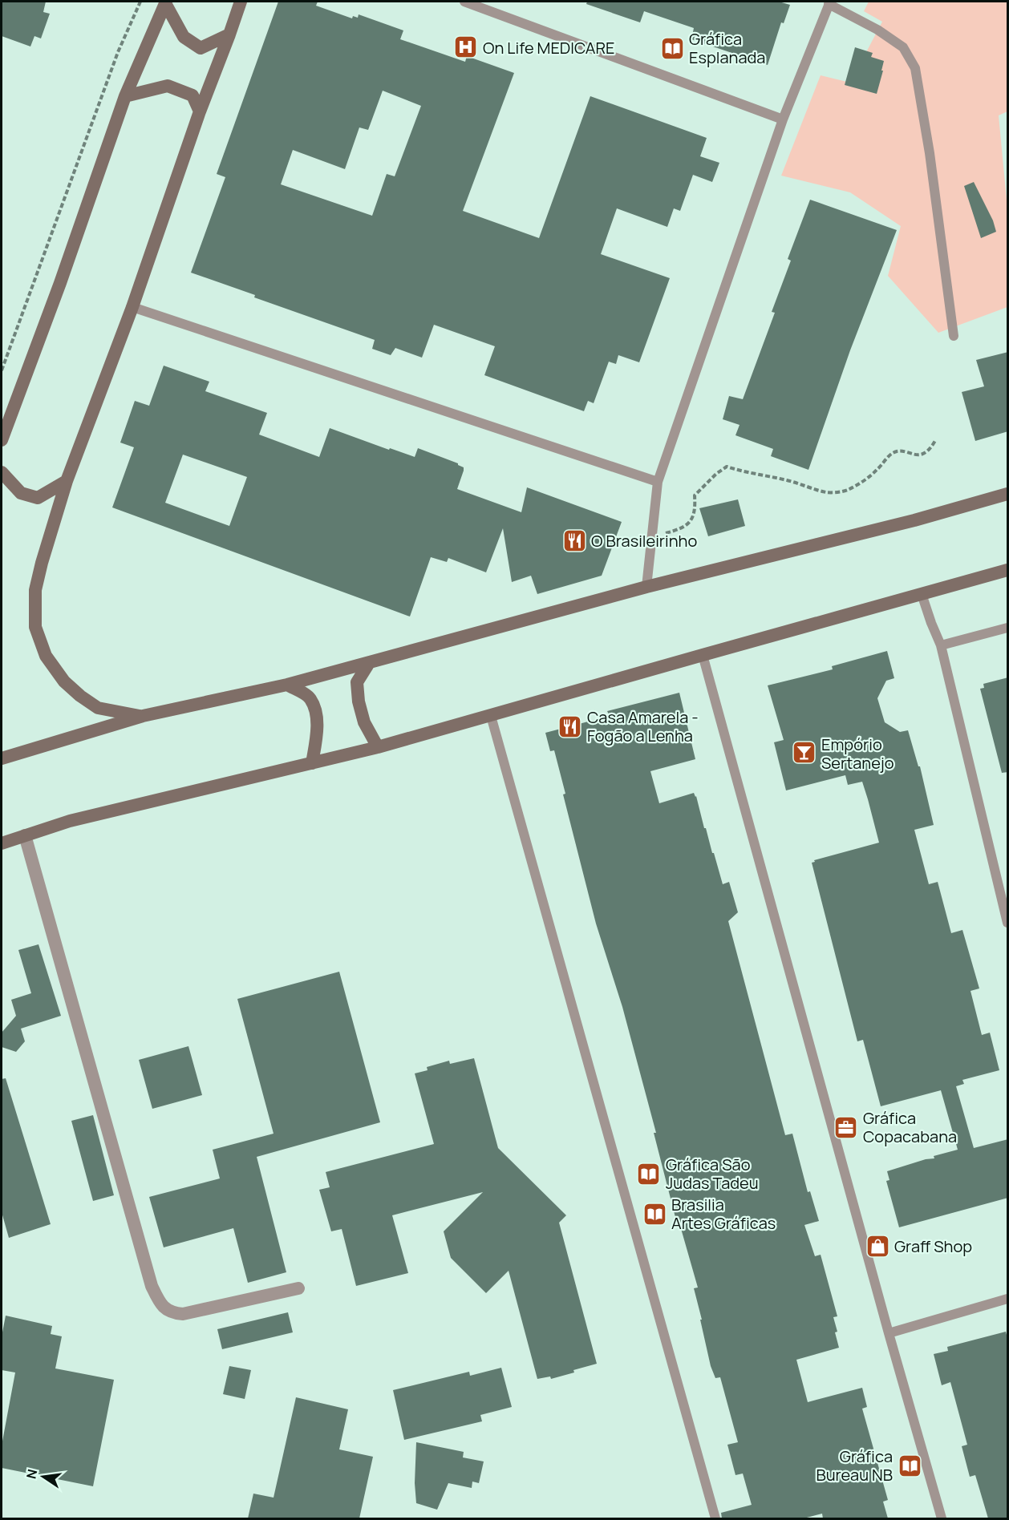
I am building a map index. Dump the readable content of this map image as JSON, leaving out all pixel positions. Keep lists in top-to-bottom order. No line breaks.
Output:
{"places":{"hospital":["On Life MEDICARE"],"library":["Gráfica Esplanada","Gráfica São Judas Tadeu","Brasilia Artes Gráficas","Gráfica Bureau NB"],"restaurant":["O Brasileirinho","Casa Amarela - Fogão a Lenha"],"bar":["Empório Sertanejo"],"office":["Gráfica Copacabana"],"shop":["Graff Shop"]},"north":"left"}
